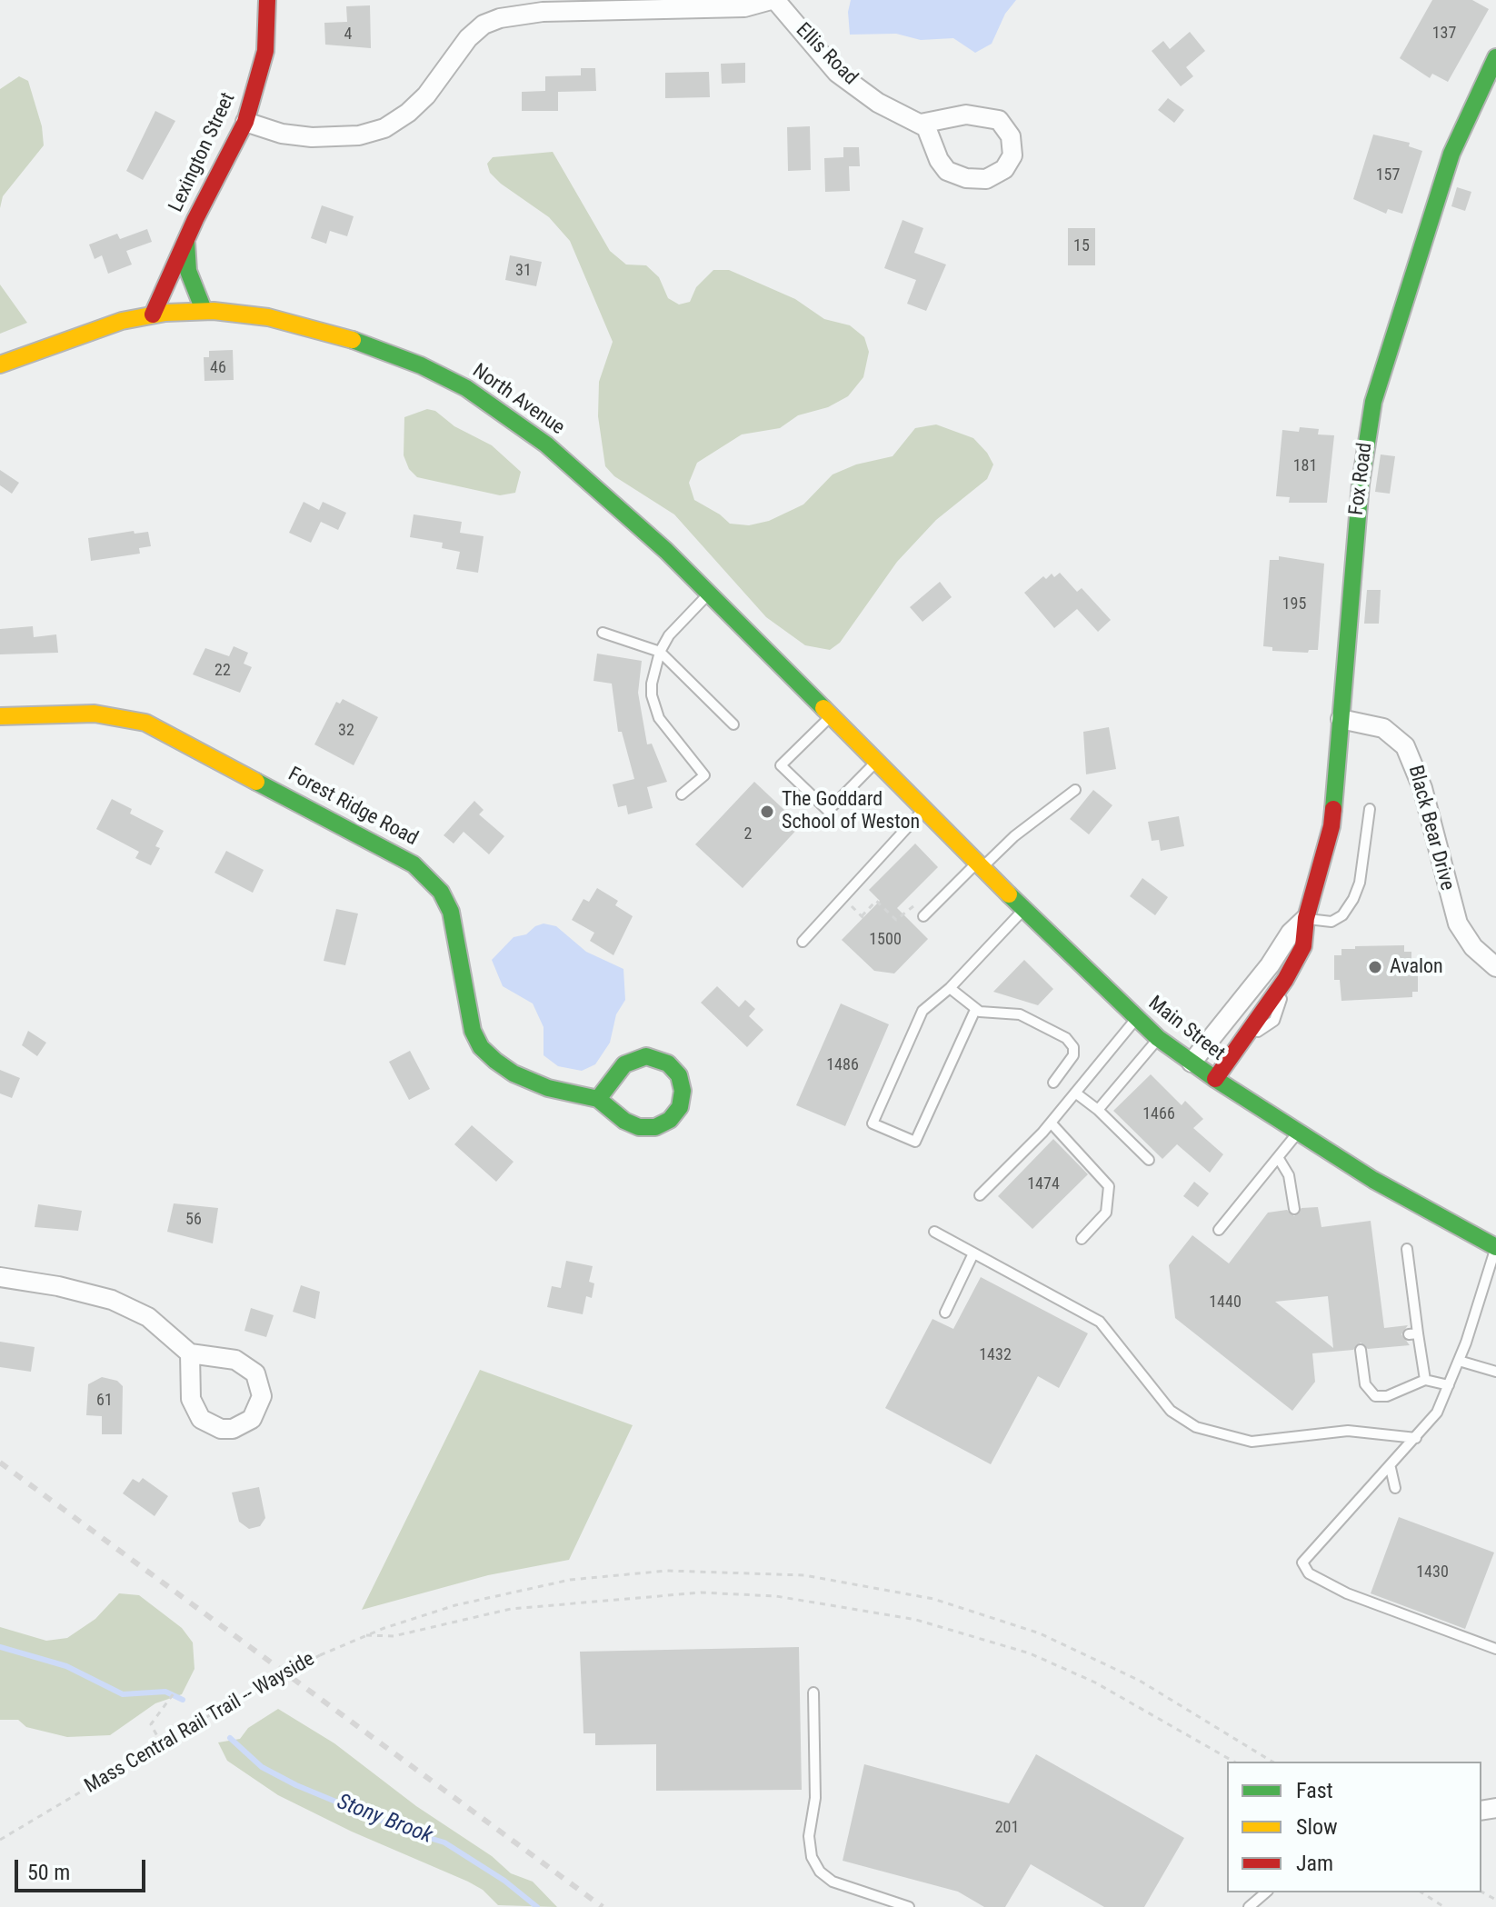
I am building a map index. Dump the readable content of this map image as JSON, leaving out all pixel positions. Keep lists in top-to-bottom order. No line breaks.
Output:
{"streets":{"street":["Ellis Road","Lexington Street","North Avenue","Fox Road","Forest Ridge Road","Black Bear Drive","Main Street"],"path":["Mass Central Rail Trail -- Wayside"]},"crossings":[["Lexington Street","North Avenue"],["North Avenue","Main Street"],["Fox Road","Black Bear Drive"],["Fox Road","Main Street"]],"water":["Stony Brook"],"places":["The Goddard School of Weston","Avalon"],"house_numbers":["137","4","157","15","31","46","181","195","22","32","2","1500","1486","1466","1474","56","1440","1432","61","1430","201"],"legend":["Fast","Slow","Jam"],"scale_bar":"50 m"}
